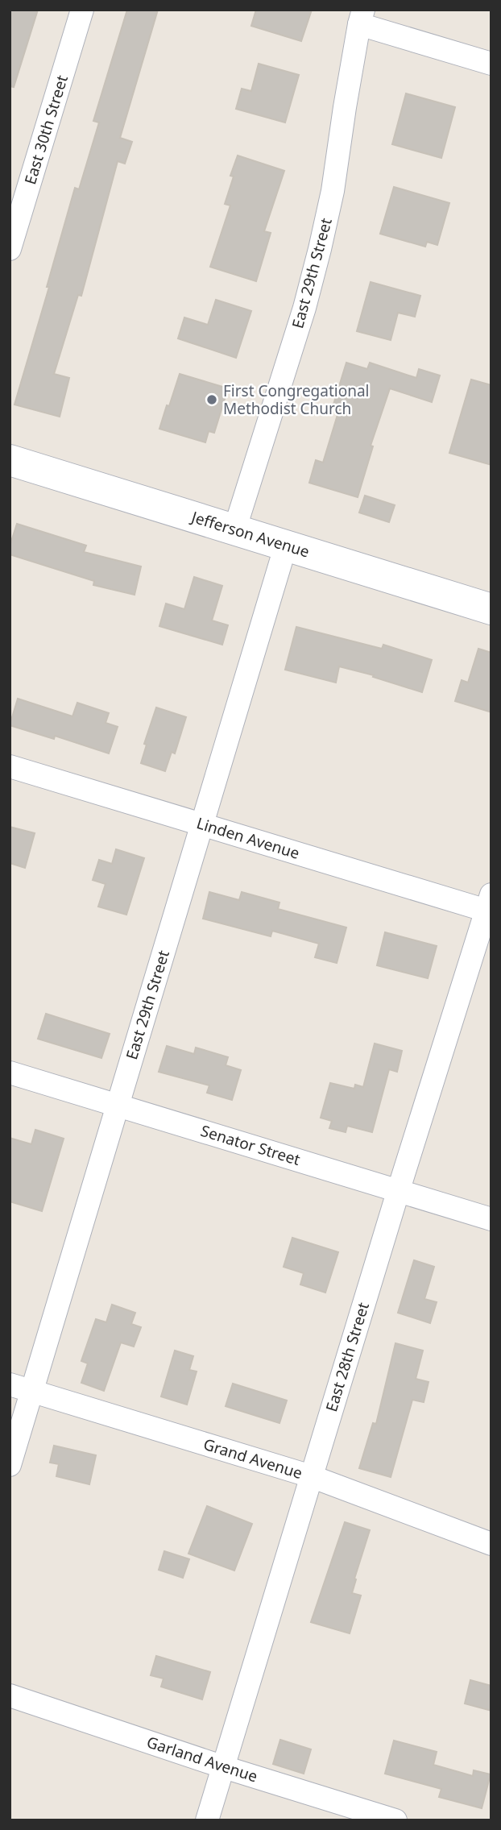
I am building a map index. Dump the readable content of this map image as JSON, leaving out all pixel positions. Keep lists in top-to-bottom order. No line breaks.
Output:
{"streets":{"main road":["Jefferson Avenue"],"street":["East 30th Street","East 29th Street","Linden Avenue","Senator Street","East 28th Street","Grand Avenue","Garland Avenue"]},"crossings":[["East 29th Street","Jefferson Avenue"],["East 29th Street","Linden Avenue"],["East 29th Street","Senator Street"],["East 29th Street","Grand Avenue"],["Linden Avenue","East 28th Street"],["Senator Street","East 28th Street"],["East 28th Street","Grand Avenue"],["East 28th Street","Garland Avenue"]],"places":["First Congregational Methodist Church"]}
